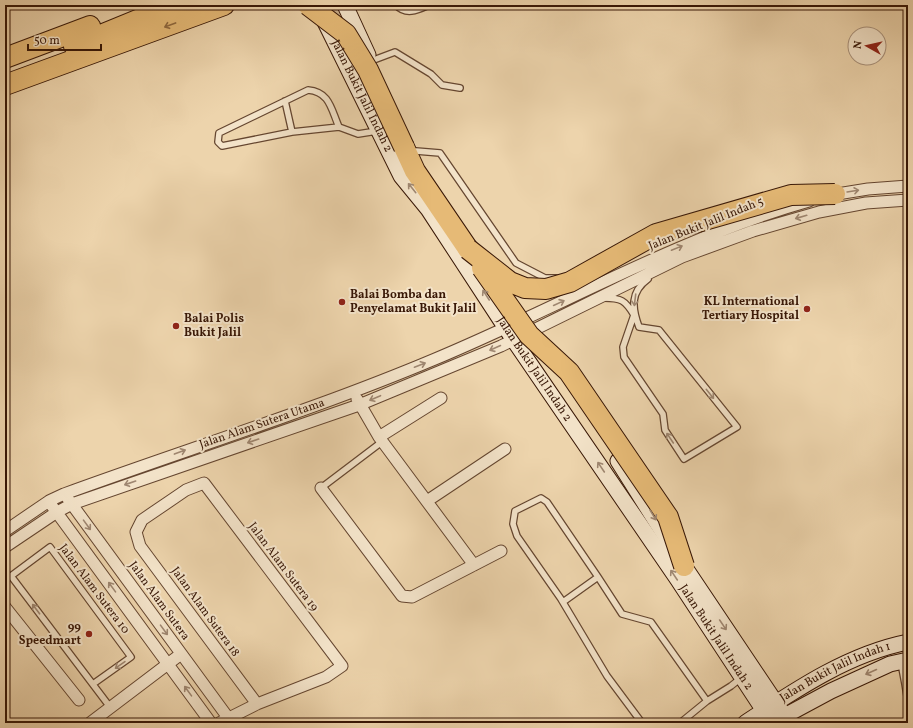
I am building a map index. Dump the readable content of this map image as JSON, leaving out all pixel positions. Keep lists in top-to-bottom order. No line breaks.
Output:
{"streets":{"street":["Jalan Bukit Jalil Indah 2","Jalan Bukit Jalil Indah 5","Jalan Alam Sutera Utama","Jalan Alam Sutera 19","Jalan Alam Sutera","Jalan Alam Sutera 18","Jalan Bukit Jalil Indah 1"],"lane":["Jalan Alam Sutera 10"]},"crossings":[["Jalan Bukit Jalil Indah 2","Jalan Bukit Jalil Indah 5"],["Jalan Bukit Jalil Indah 2","Jalan Alam Sutera Utama"],["Jalan Bukit Jalil Indah 2","Jalan Bukit Jalil Indah 1"],["Jalan Alam Sutera Utama","Jalan Alam Sutera"],["Jalan Alam Sutera 19","Jalan Alam Sutera 18"]],"places":["Balai Bomba dan Penyelamat Bukit Jalil","KL International Tertiary Hospital","Balai Polis Bukit Jalil","99 Speedmart"],"scale_bar":"50 m","north":"left"}
